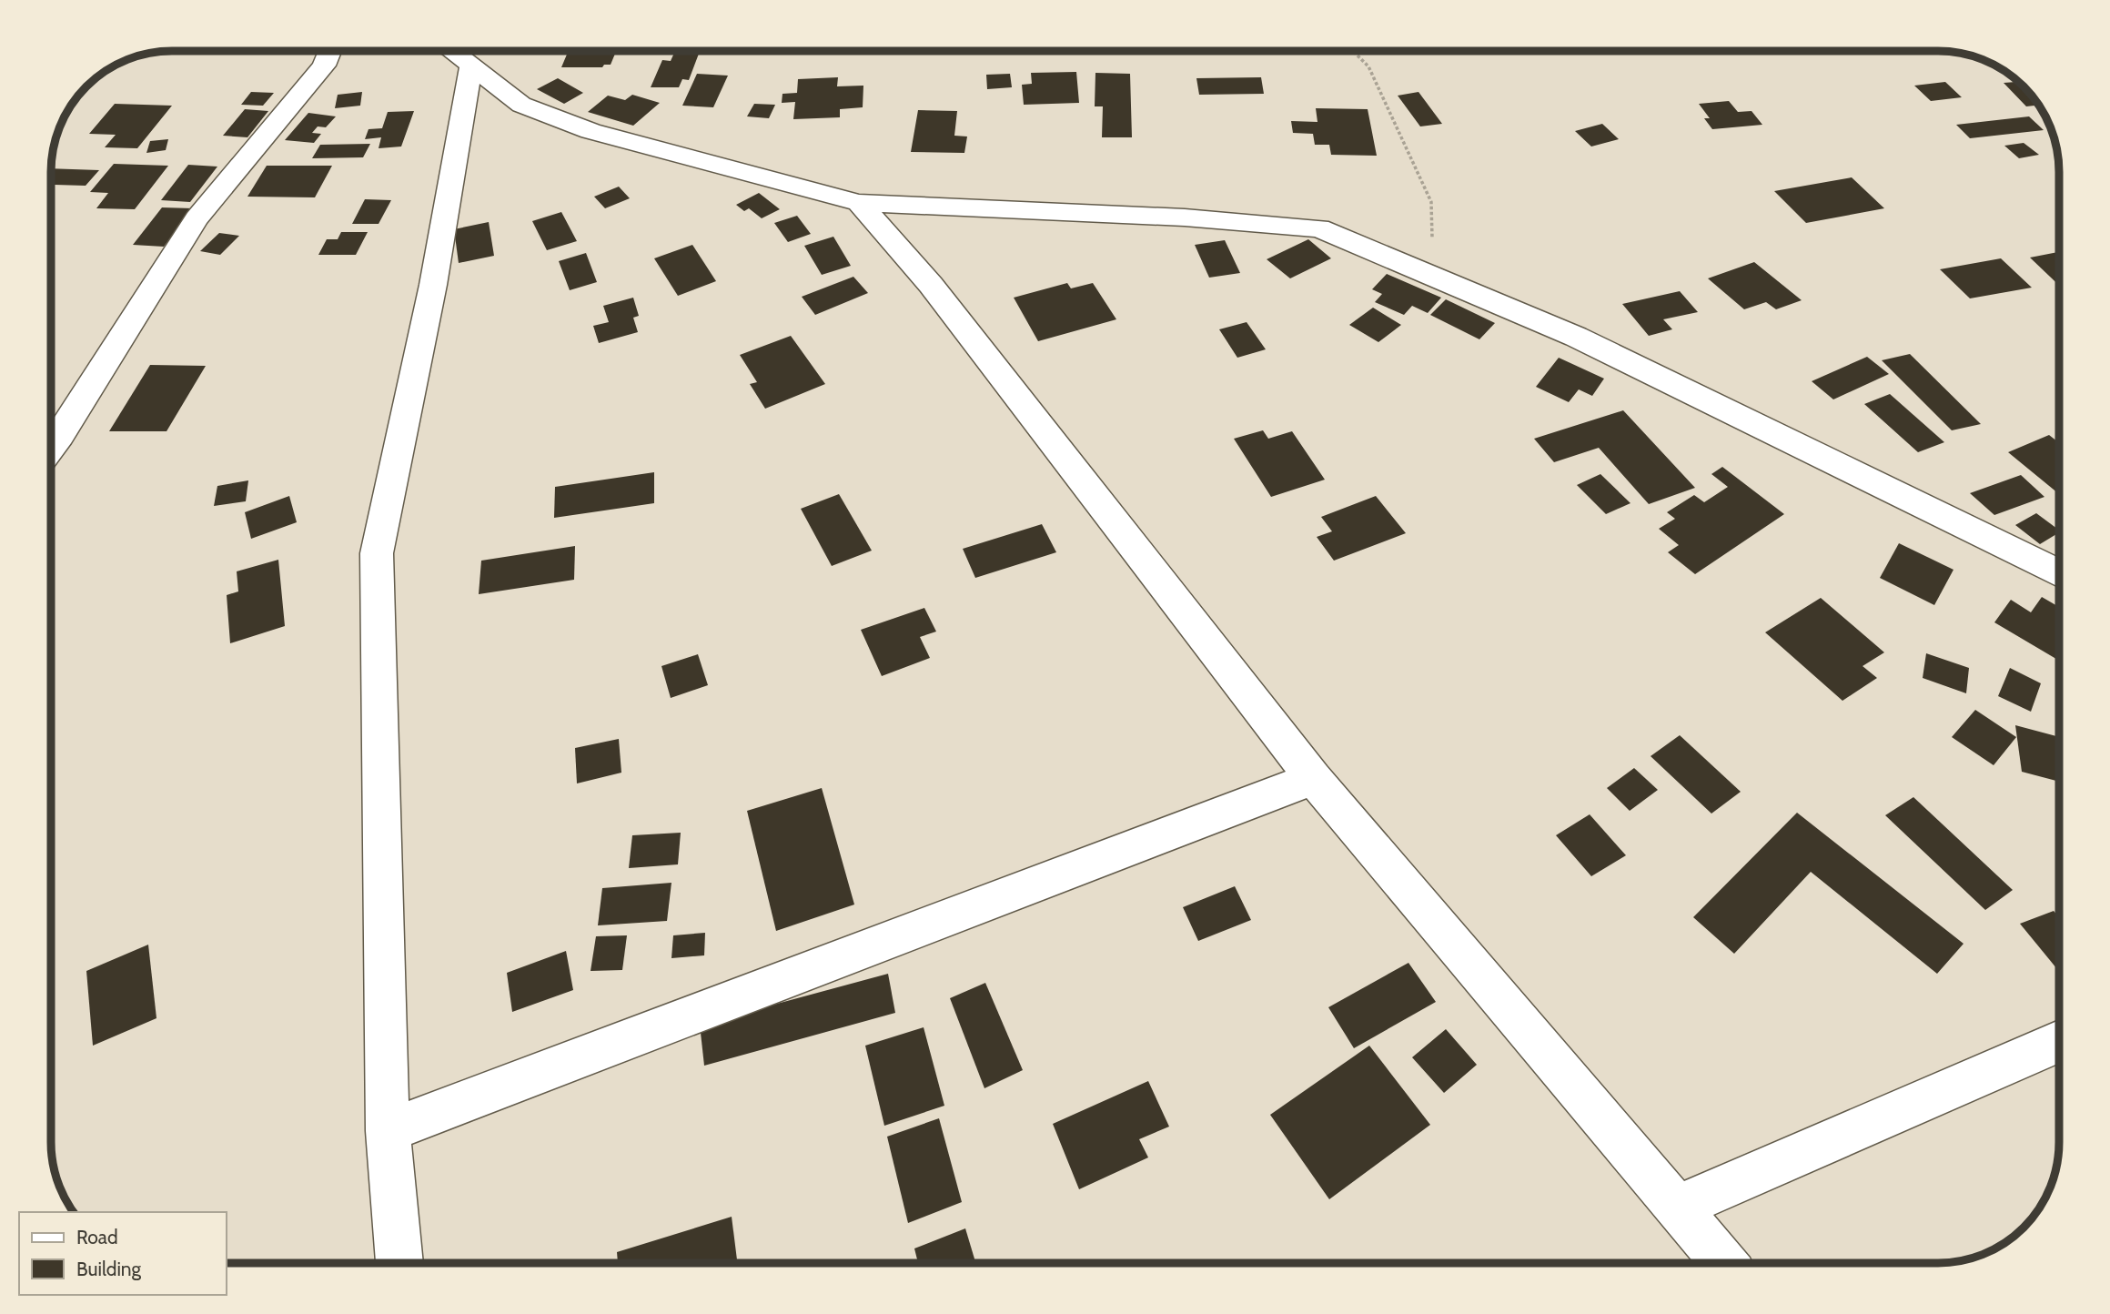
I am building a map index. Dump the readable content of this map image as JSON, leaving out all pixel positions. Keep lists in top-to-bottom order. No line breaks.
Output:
{"legend":["Road","Building"]}
